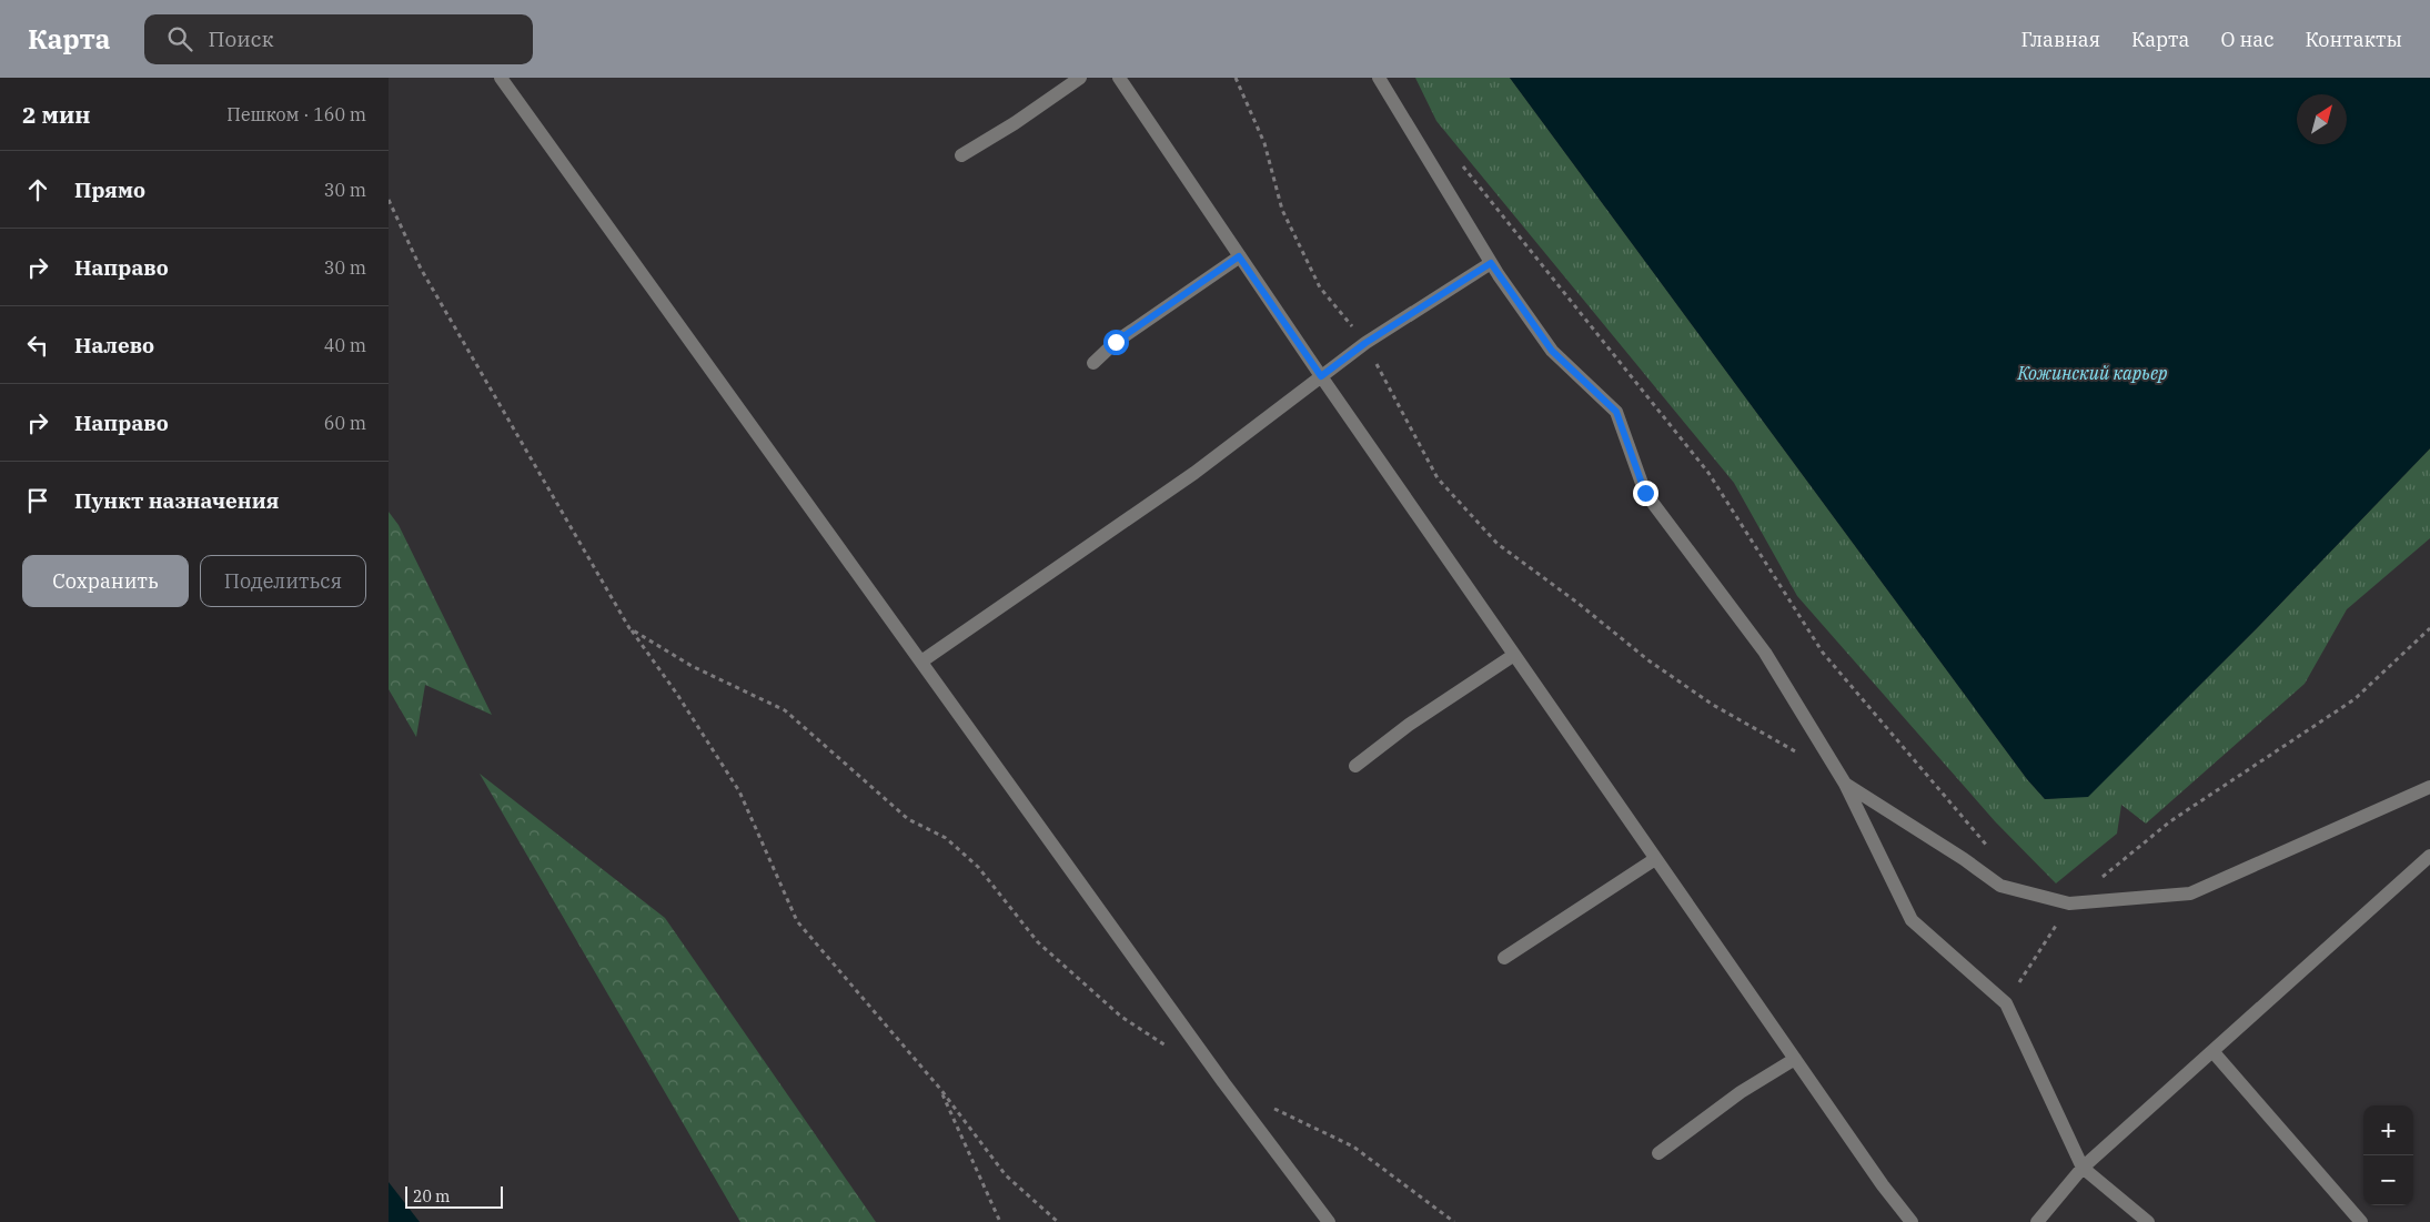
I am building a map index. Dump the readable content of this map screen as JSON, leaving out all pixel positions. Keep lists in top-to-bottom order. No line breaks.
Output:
{"water":["Кожинский карьер"],"scale_bar":"20 m","north":"top right","page":{"header":"Карта","search":"Поиск","nav":["Главная","Карта","О нас","Контакты"],"heading":["2 мин","Пешком · 160 m"],"list":[["Прямо","30 m"],["Направо","30 m"],["Налево","40 m"],["Направо","60 m"],"Пункт назначения"],"buttons":["Сохранить","Поделиться"],"map_buttons":["+","−"],"scale":"20 m"}}
